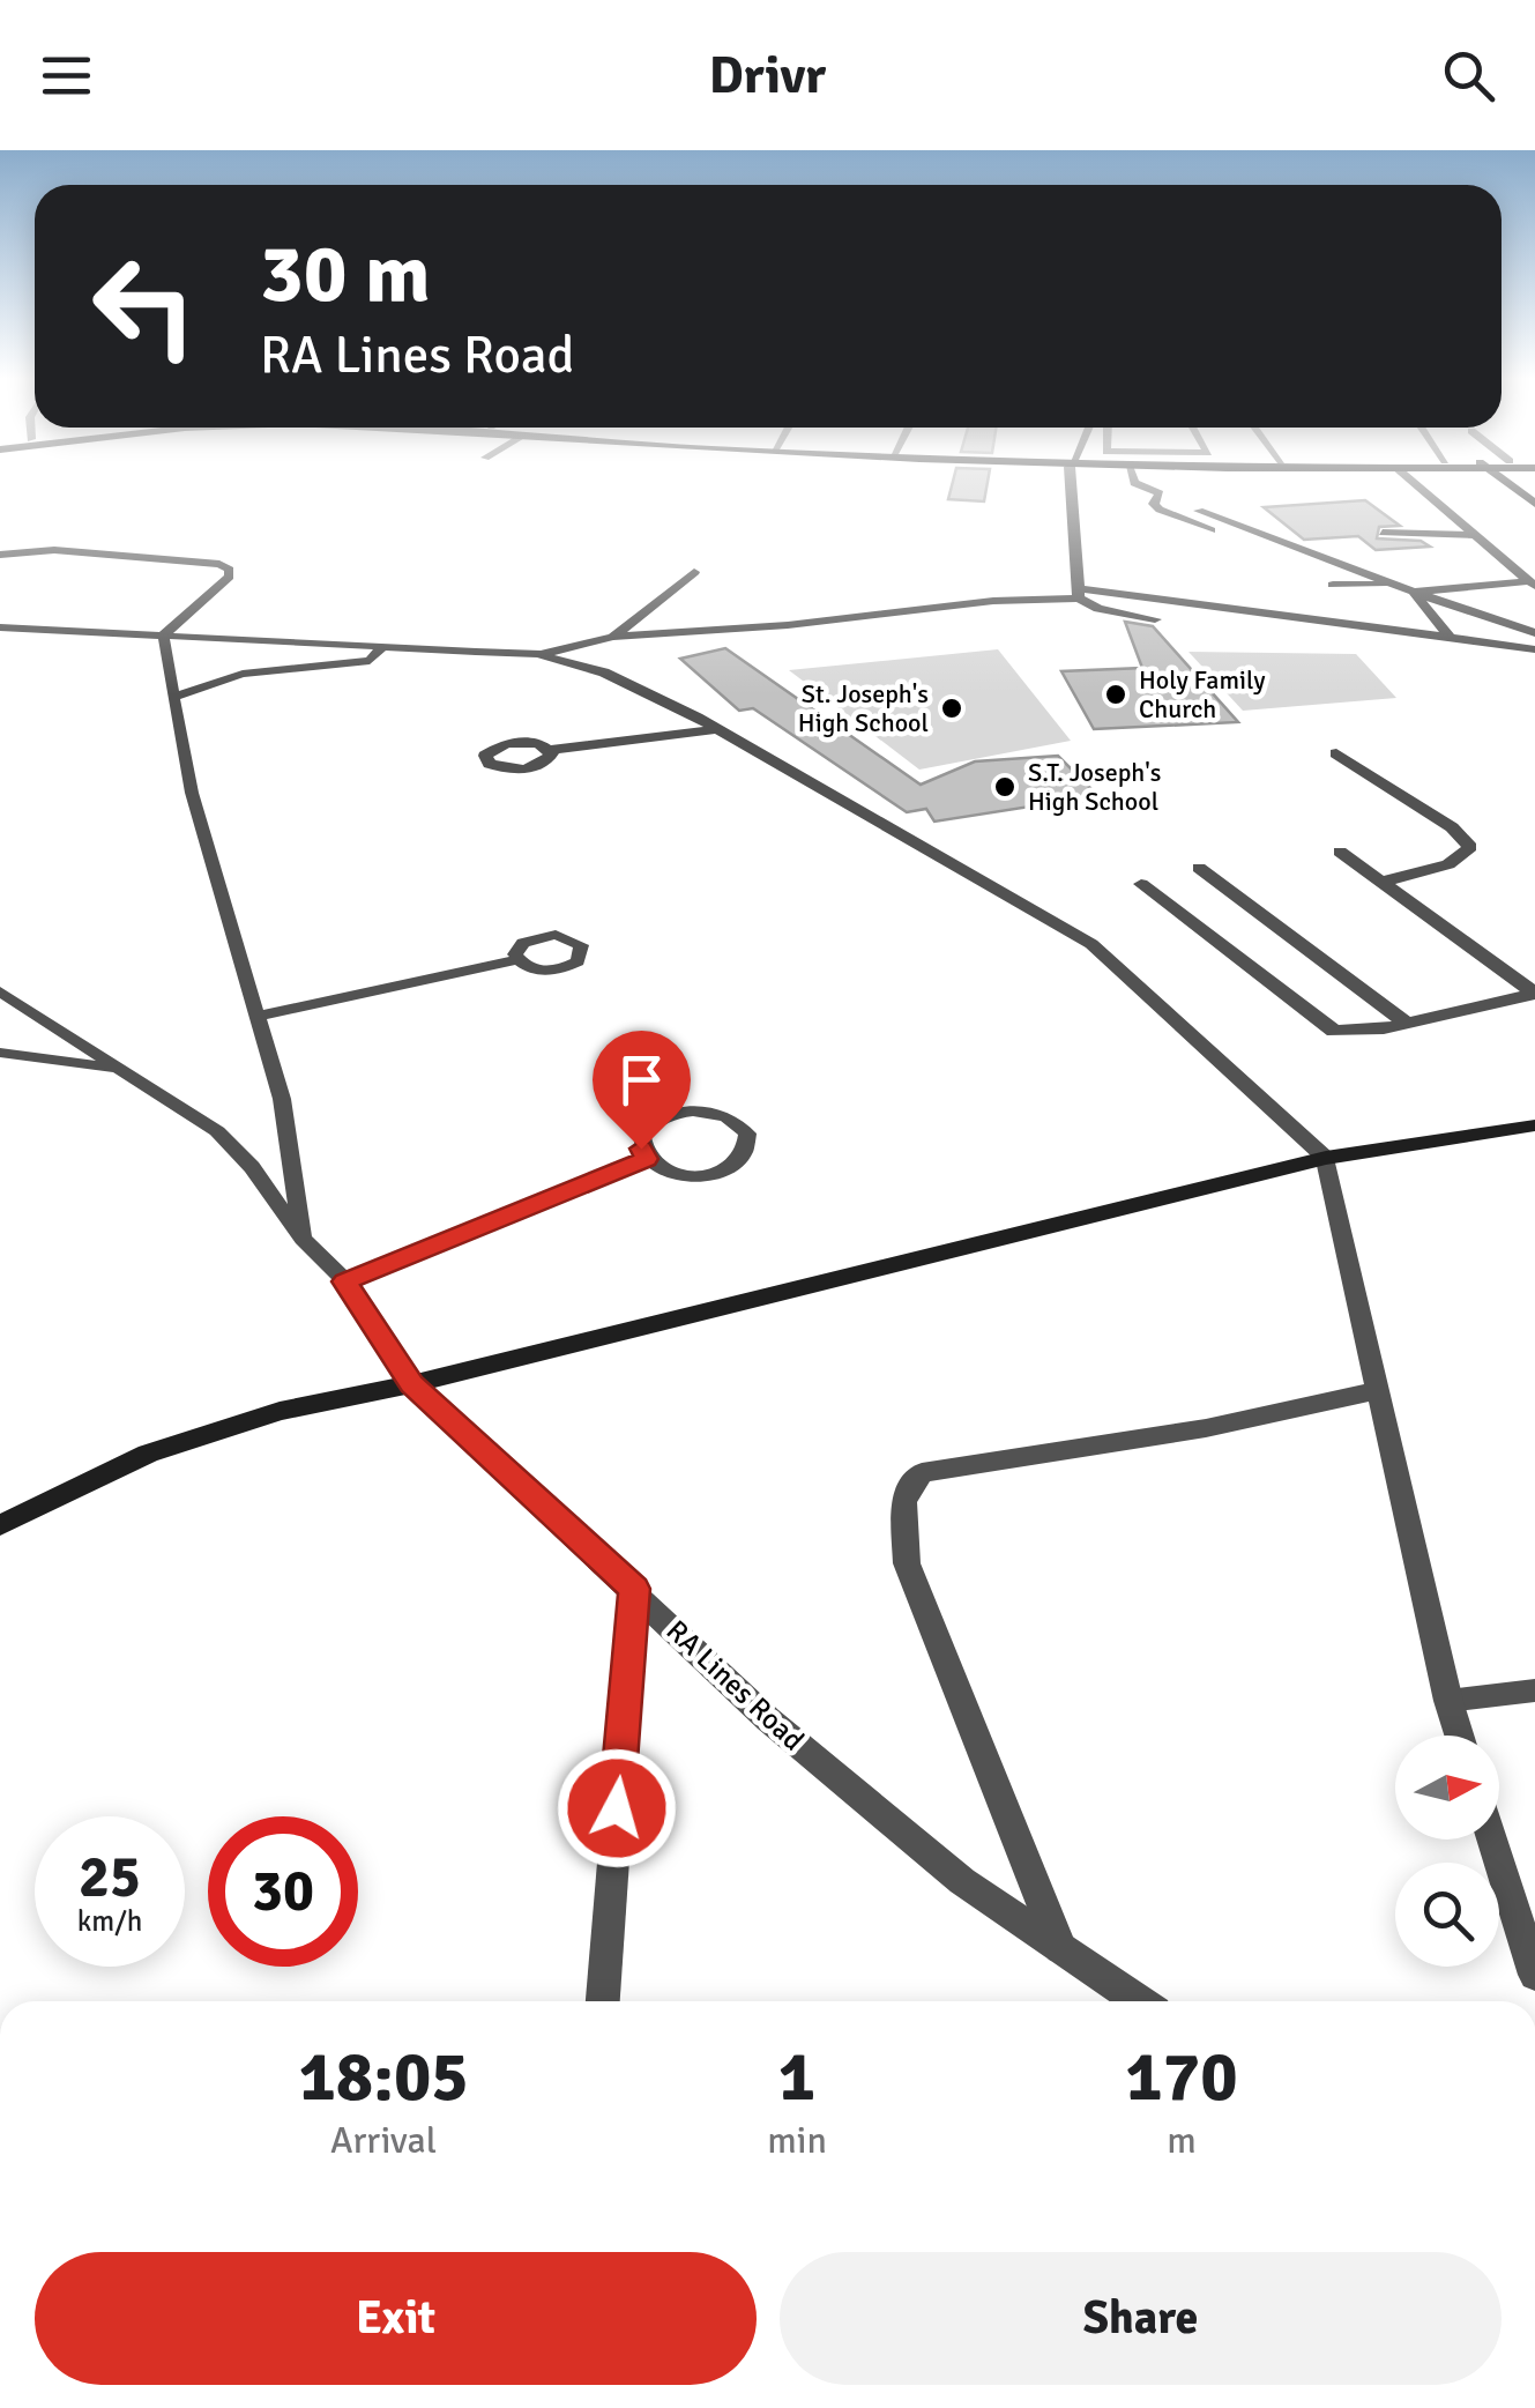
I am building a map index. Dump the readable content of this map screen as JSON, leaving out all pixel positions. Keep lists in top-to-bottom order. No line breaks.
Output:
{"streets":{"street":["RA Lines Road"]},"places":["Holy Family Church","St. Joseph's High School","S.T. Joseph's High School"],"north":"right","page":{"header":"Drivr","turn":["30 m","RA Lines Road"],"speed":"25 km/h","limit":"30","eta":["18:05","Arrival","1","min","170","m"],"buttons":["Exit","Share"]}}
